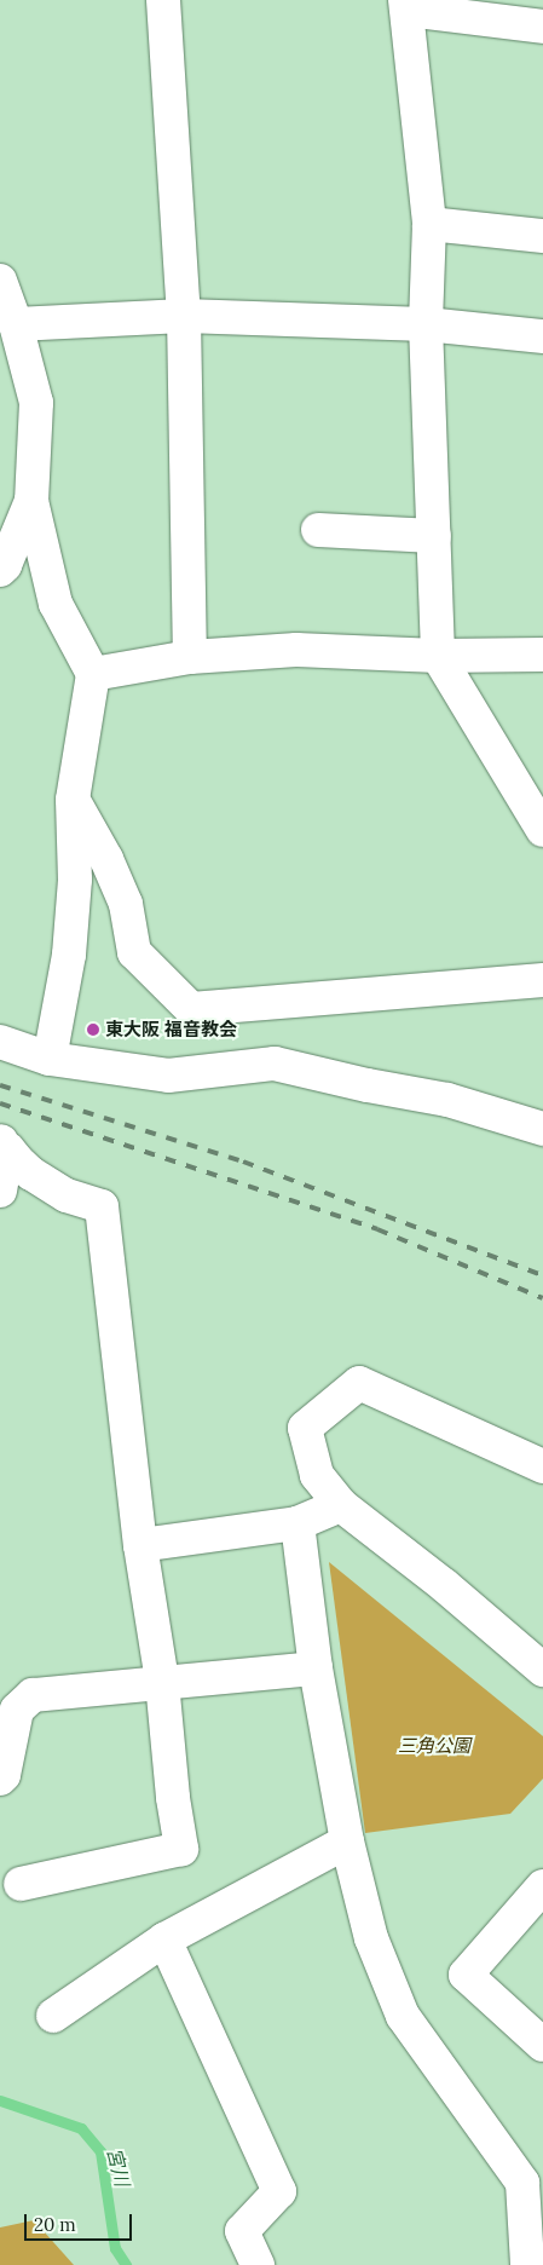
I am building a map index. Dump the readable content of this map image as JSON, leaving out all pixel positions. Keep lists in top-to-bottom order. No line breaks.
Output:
{"water":["宮川"],"parks":["三角公園"],"places":["東大阪 福音教会"],"scale_bar":"20 m"}
